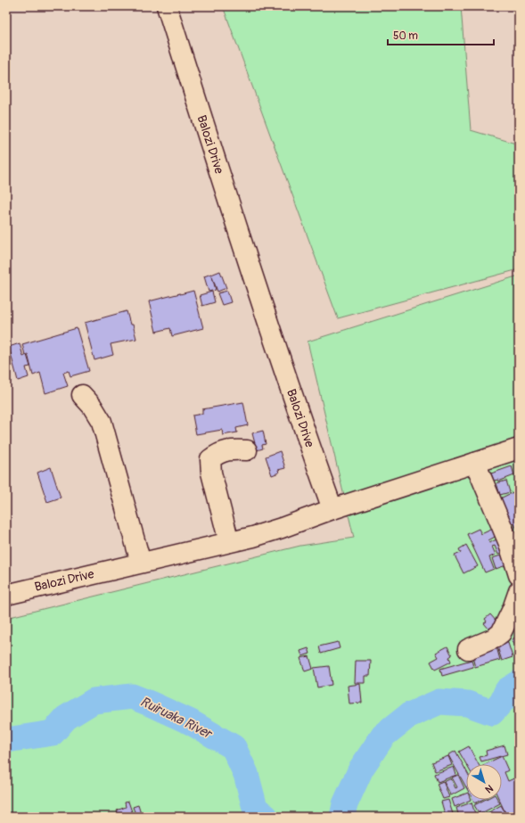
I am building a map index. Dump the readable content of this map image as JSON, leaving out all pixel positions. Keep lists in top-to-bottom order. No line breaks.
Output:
{"streets":{"street":["Balozi Drive"]},"water":["Ruiruaka River"],"scale_bar":"50 m","north":"bottom right"}
